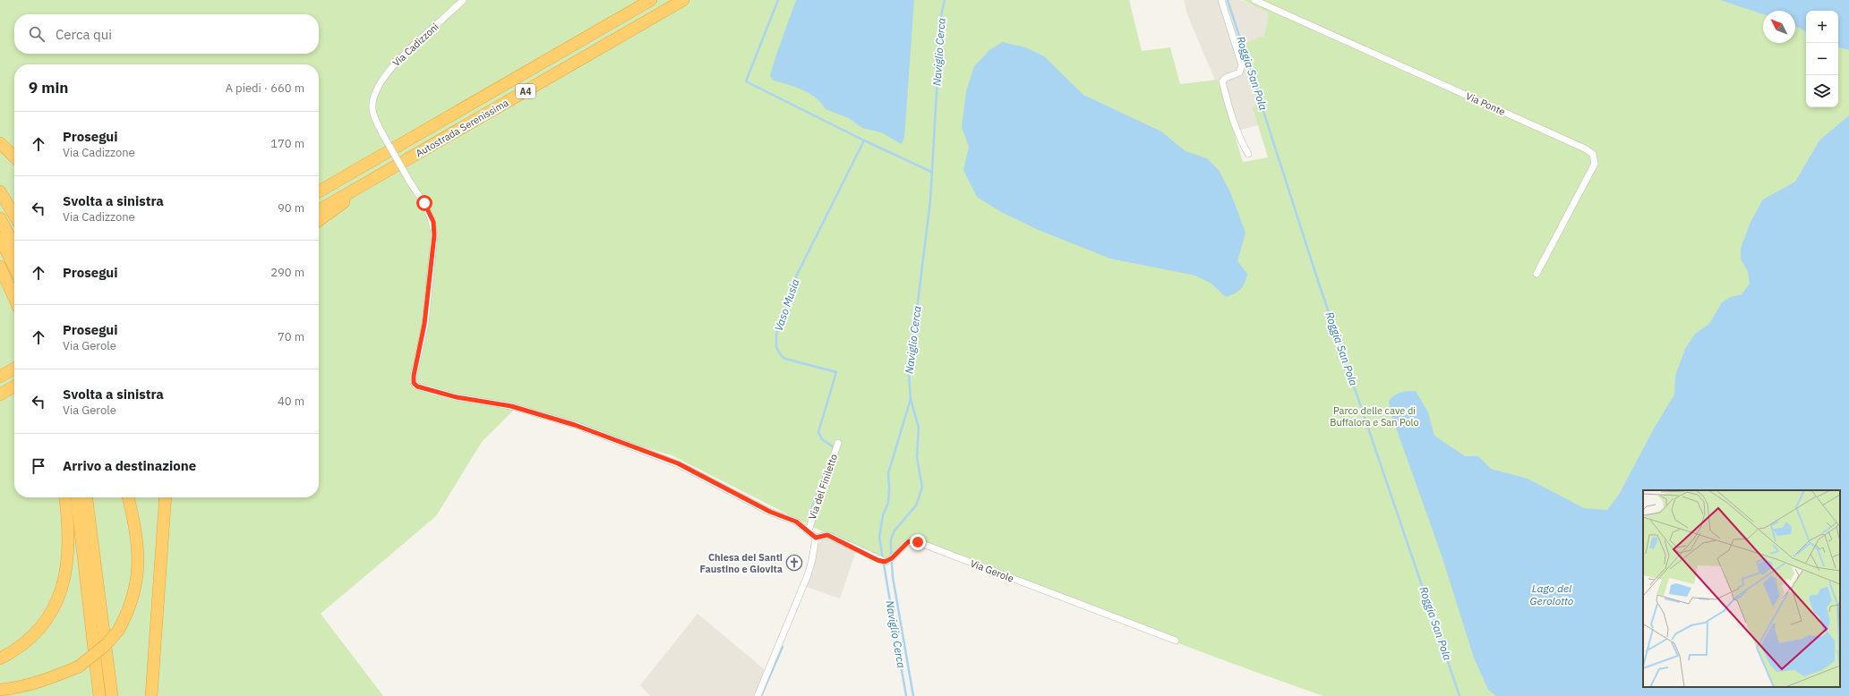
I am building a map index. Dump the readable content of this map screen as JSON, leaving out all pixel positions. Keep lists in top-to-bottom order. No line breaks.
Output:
{"streets":{"highway":["A4","Autostrada Serenissima"],"street":["Via Cadizzoni","Via Ponte","Via del Finiletto","Via Gerole"]},"crossings":[["Via Cadizzoni","Via del Finiletto"]],"water":["Naviglio Cerca","Roggia San Pola","Vaso Musia","Lago del Gerolotto"],"parks":["Parco delle cave di Buffalora e San Polo"],"places":{"church":["Chiesa dei Santi Faustino e Giovita"]},"north":"top left","page":{"map_buttons":["+","−"],"search":"Cerca qui","heading":["9 min","A piedi · 660 m"],"list":[["Prosegui","Via Cadizzone","170 m"],["Svolta a sinistra","Via Cadizzone","90 m"],["Prosegui","290 m"],["Prosegui","Via Gerole","70 m"],["Svolta a sinistra","Via Gerole","40 m"],"Arrivo a destinazione"]}}
